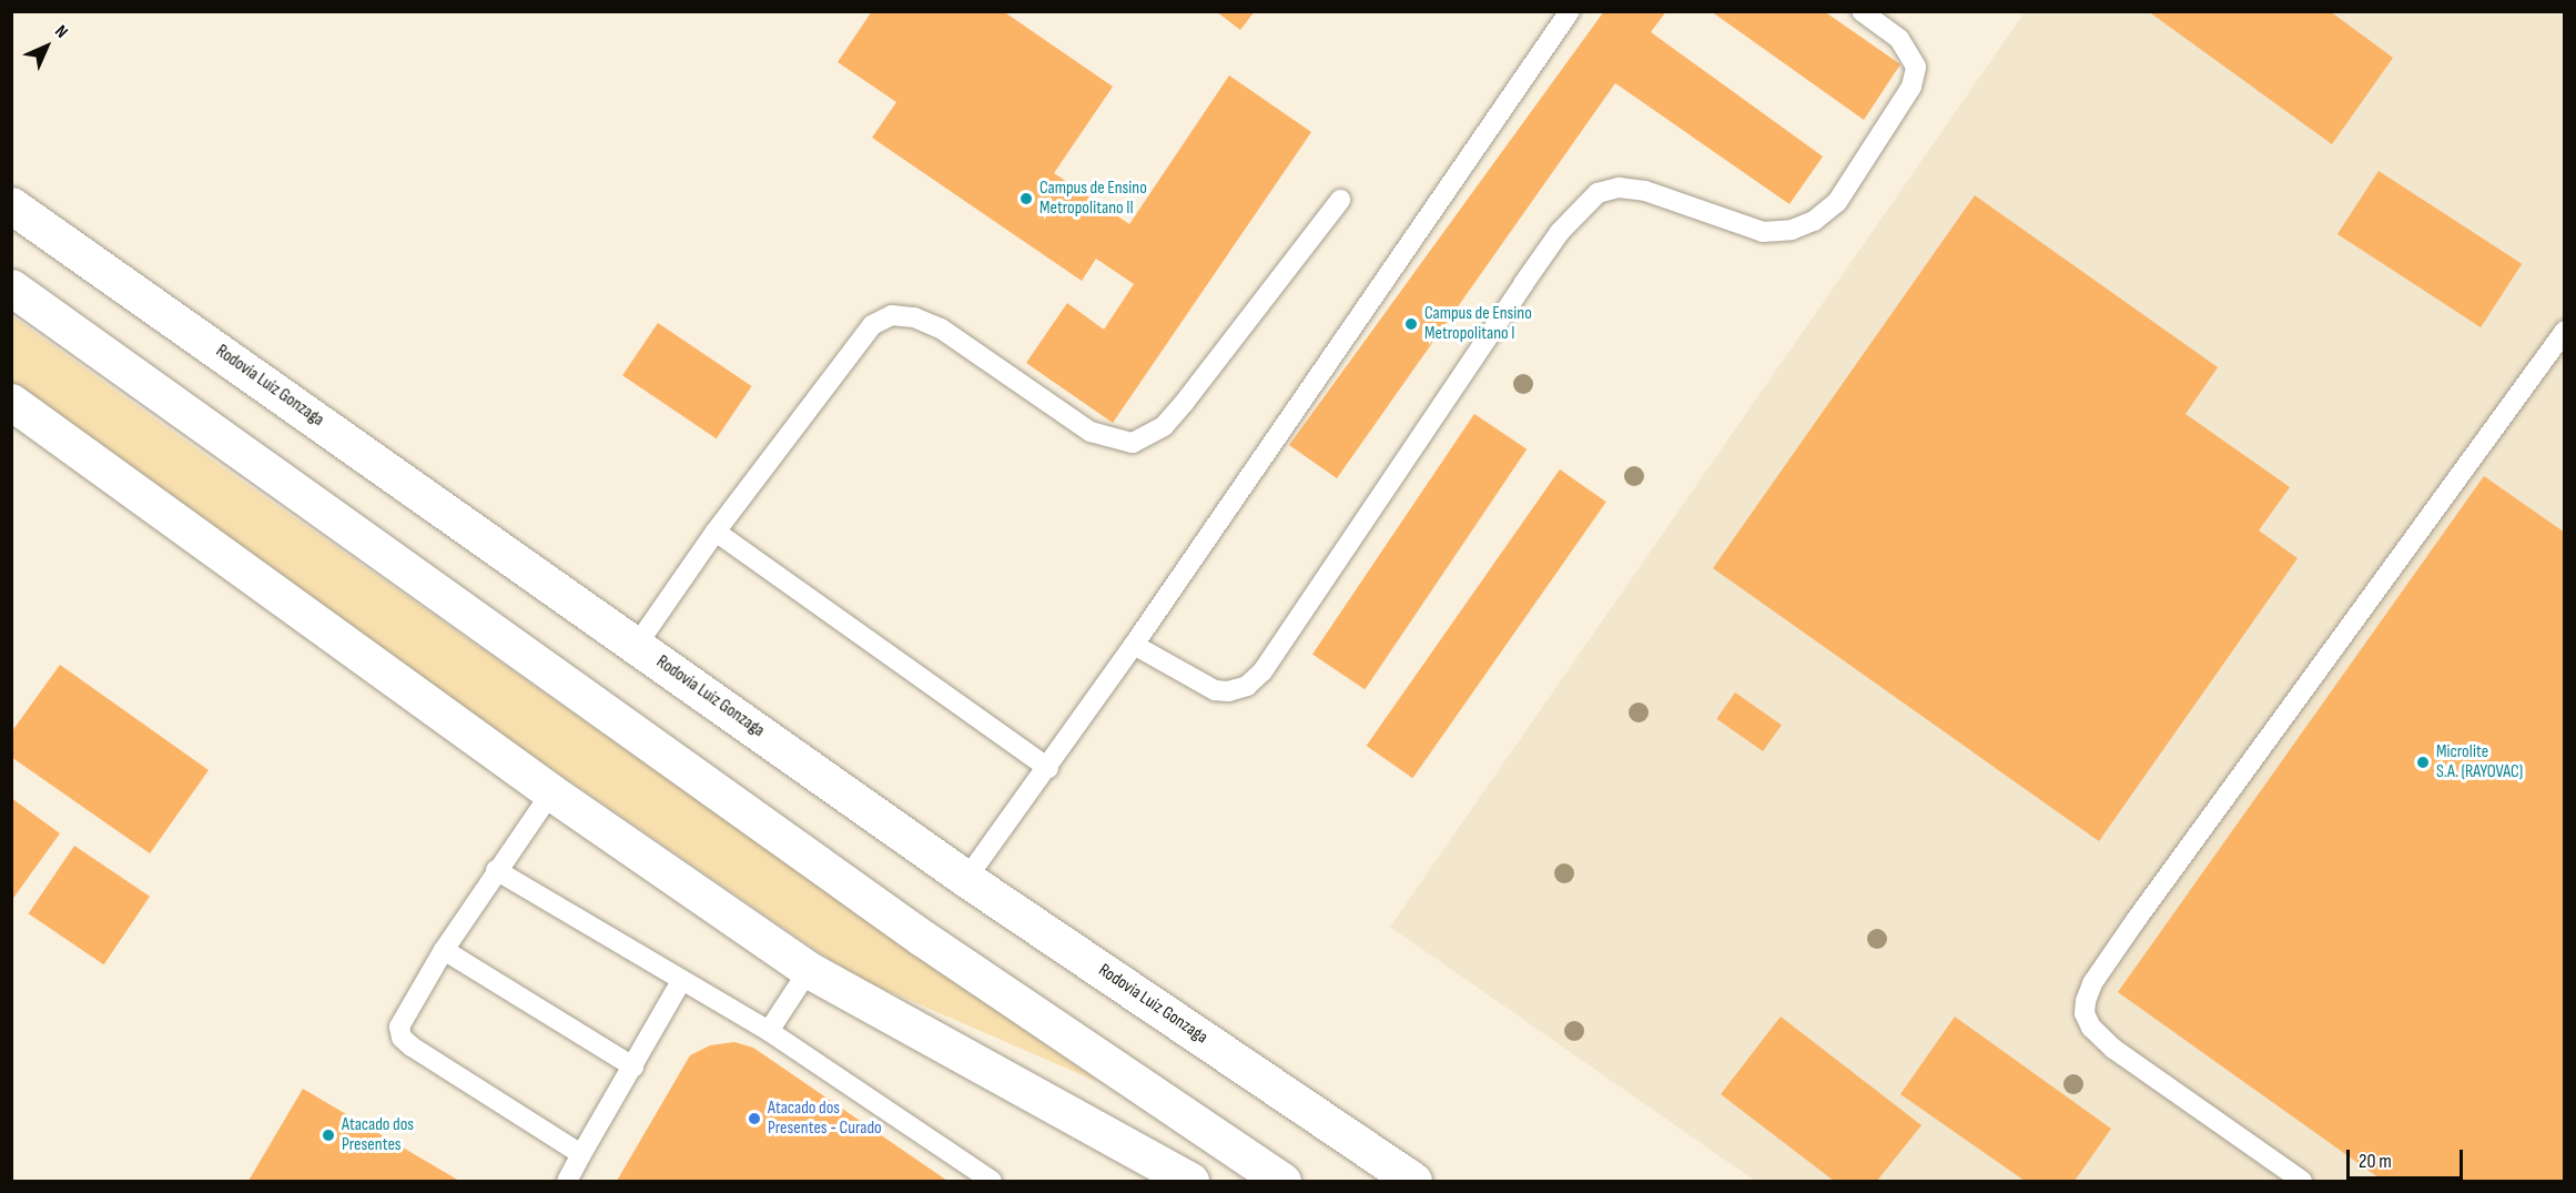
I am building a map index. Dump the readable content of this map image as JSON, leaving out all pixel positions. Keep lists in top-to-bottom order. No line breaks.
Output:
{"streets":{"highway":["Rodovia Luiz Gonzaga"]},"places":["Campus de Ensino Metropolitano II","Campus de Ensino Metropolitano I","Microlite S.A. (RAYOVAC)","Atacado dos Presentes - Curado","Atacado dos Presentes"],"scale_bar":"20 m","north":"top right"}
